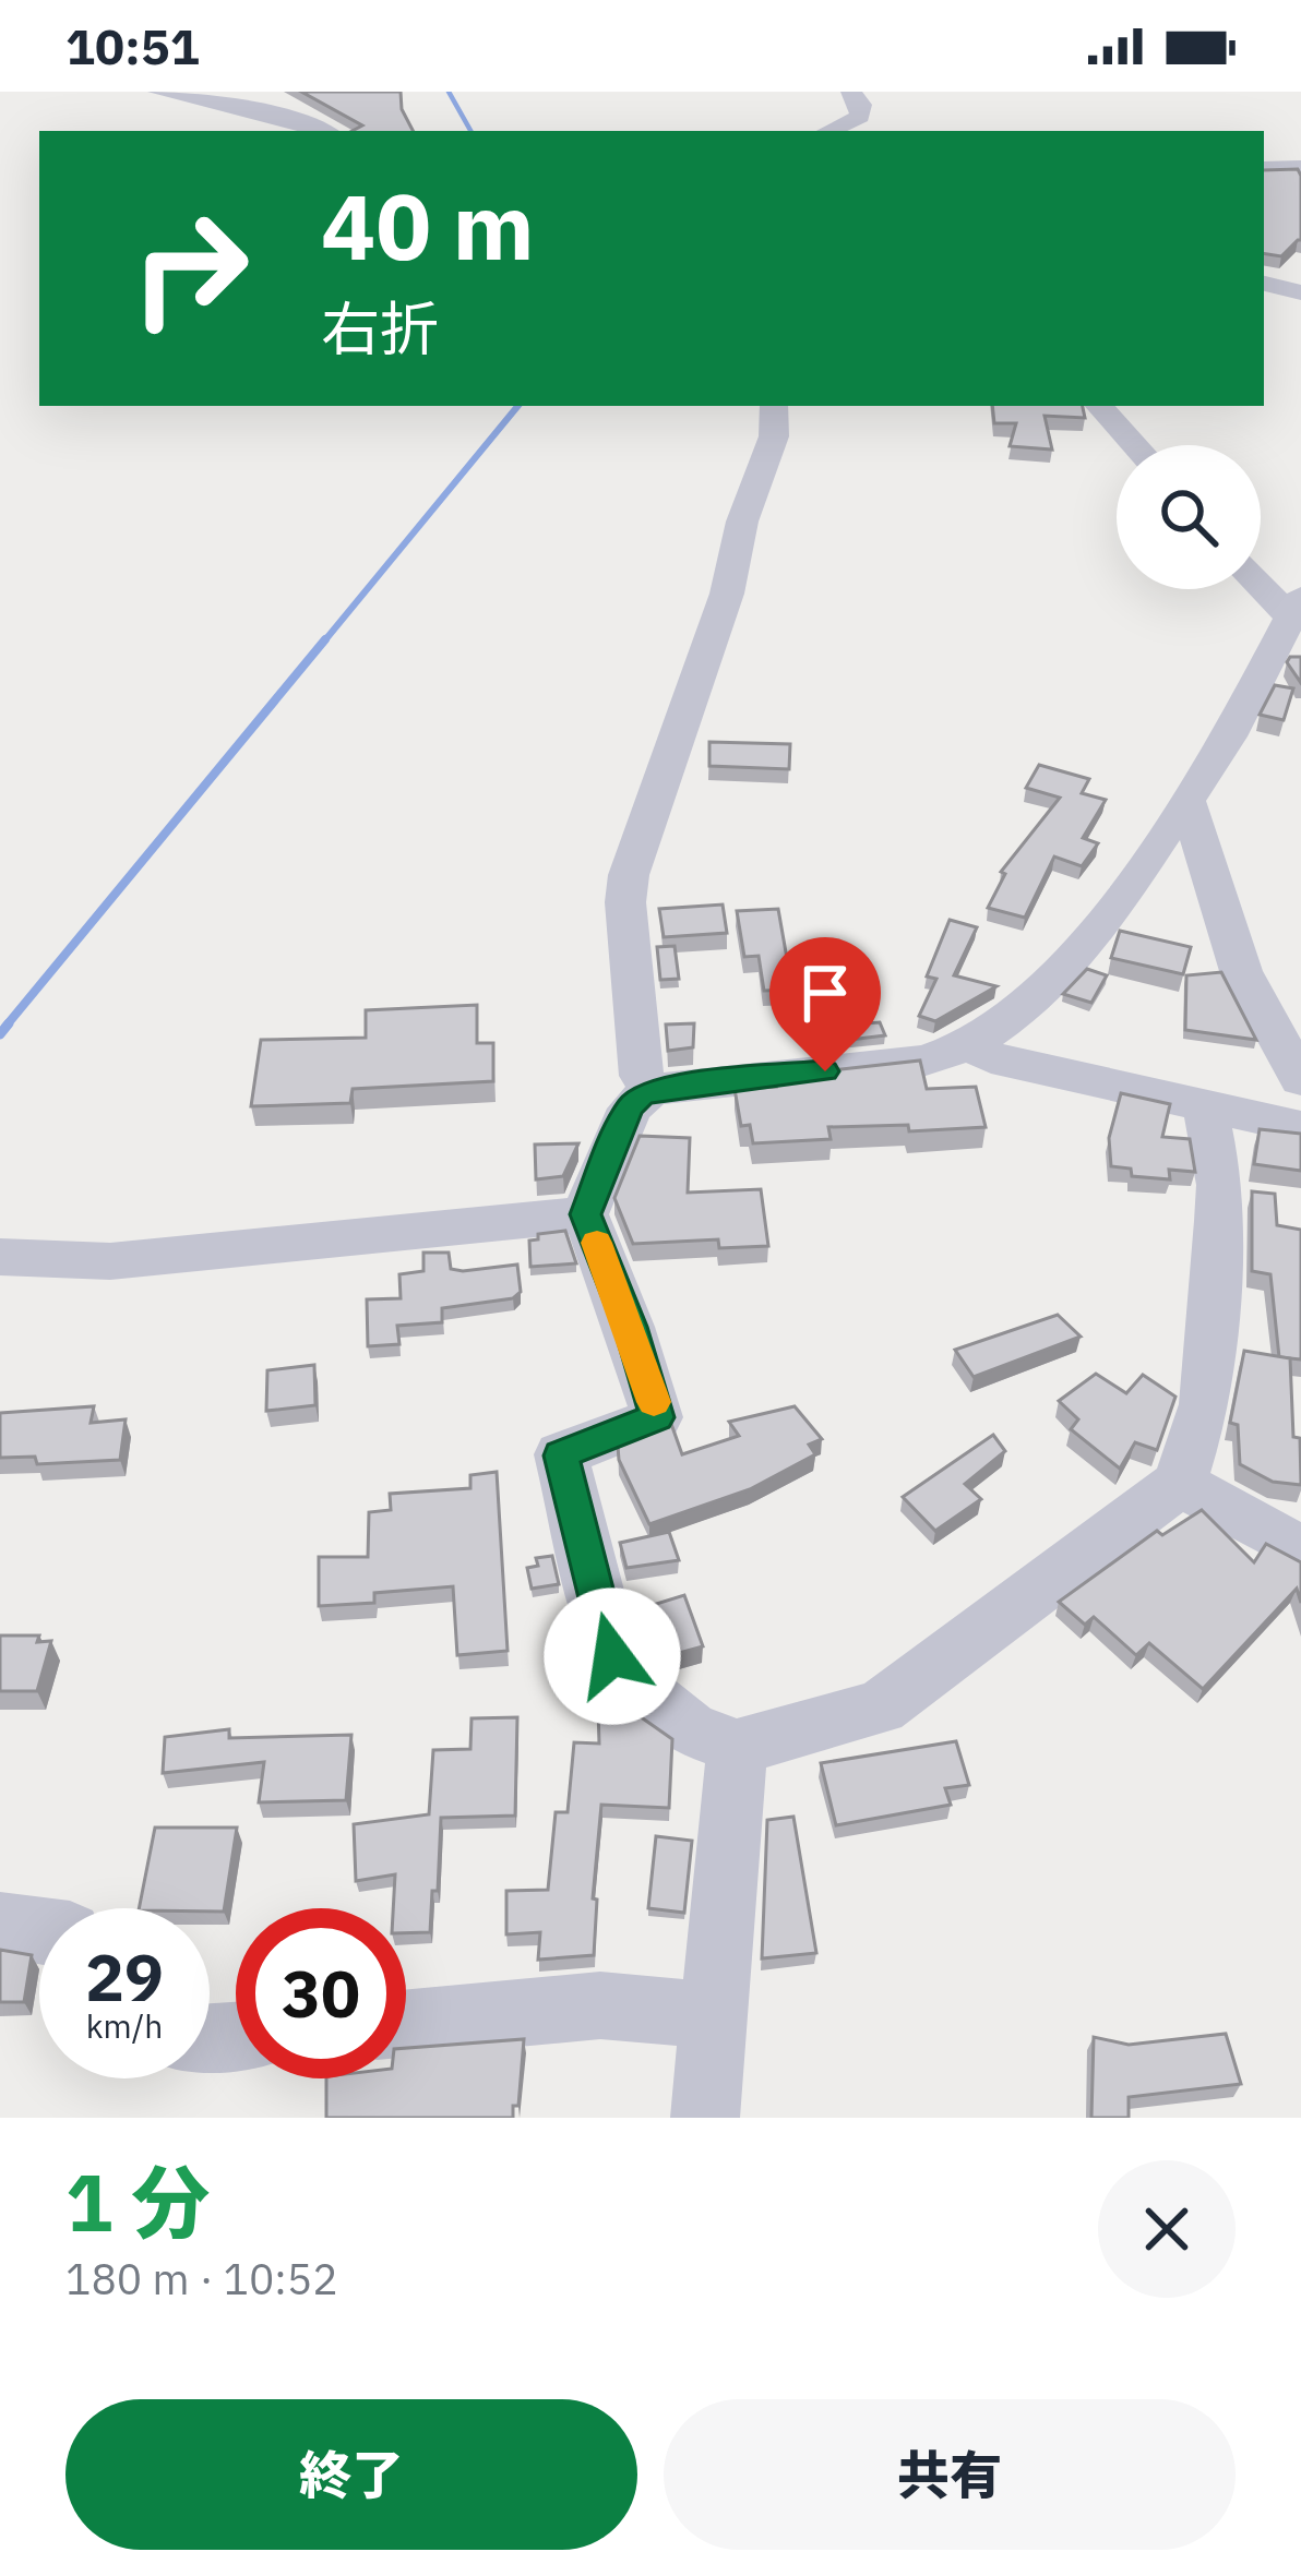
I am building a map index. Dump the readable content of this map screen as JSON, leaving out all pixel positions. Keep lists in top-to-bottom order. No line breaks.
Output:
{"page":{"status":"10:51","turn":["40 m","右折"],"speed":"29 km/h","limit":"30","heading":["1 分","180 m · 10:52"],"buttons":["終了","共有"]}}
